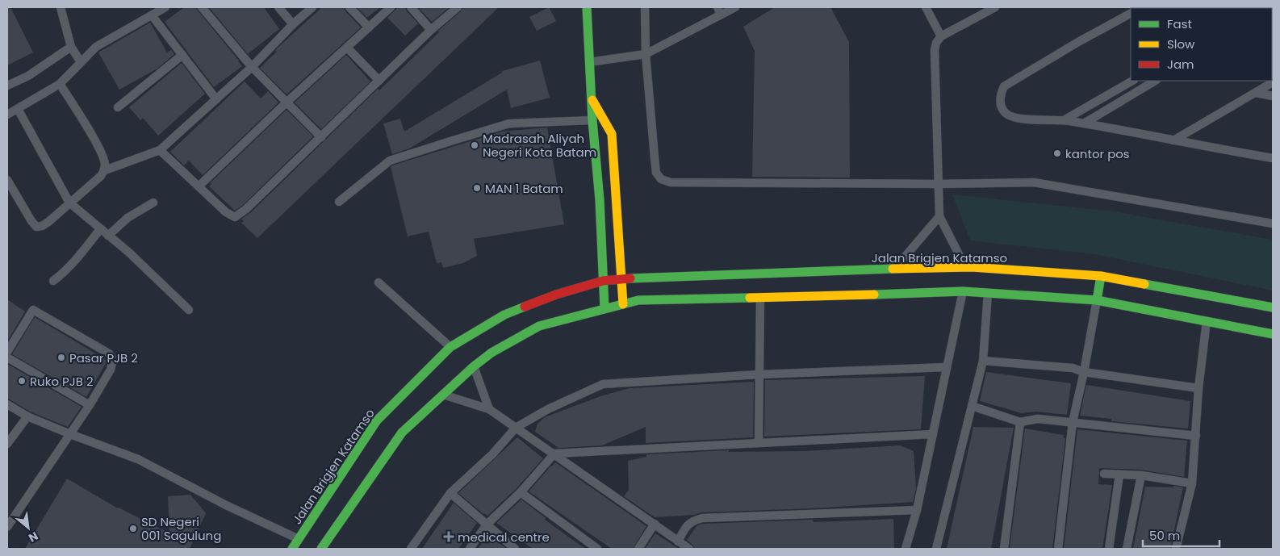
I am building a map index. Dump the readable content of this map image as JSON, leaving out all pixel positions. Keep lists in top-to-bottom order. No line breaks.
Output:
{"streets":{"main road":["Jalan Brigjen Katamso"]},"places":{"other":["Madrasah Aliyah Negeri Kota Batam","kantor pos","MAN 1 Batam","Pasar PJB 2","Ruko PJB 2","SD Negeri 001 Sagulung"],"health":["medical centre"]},"legend":["Fast","Slow","Jam"],"scale_bar":"50 m","north":"bottom right"}
